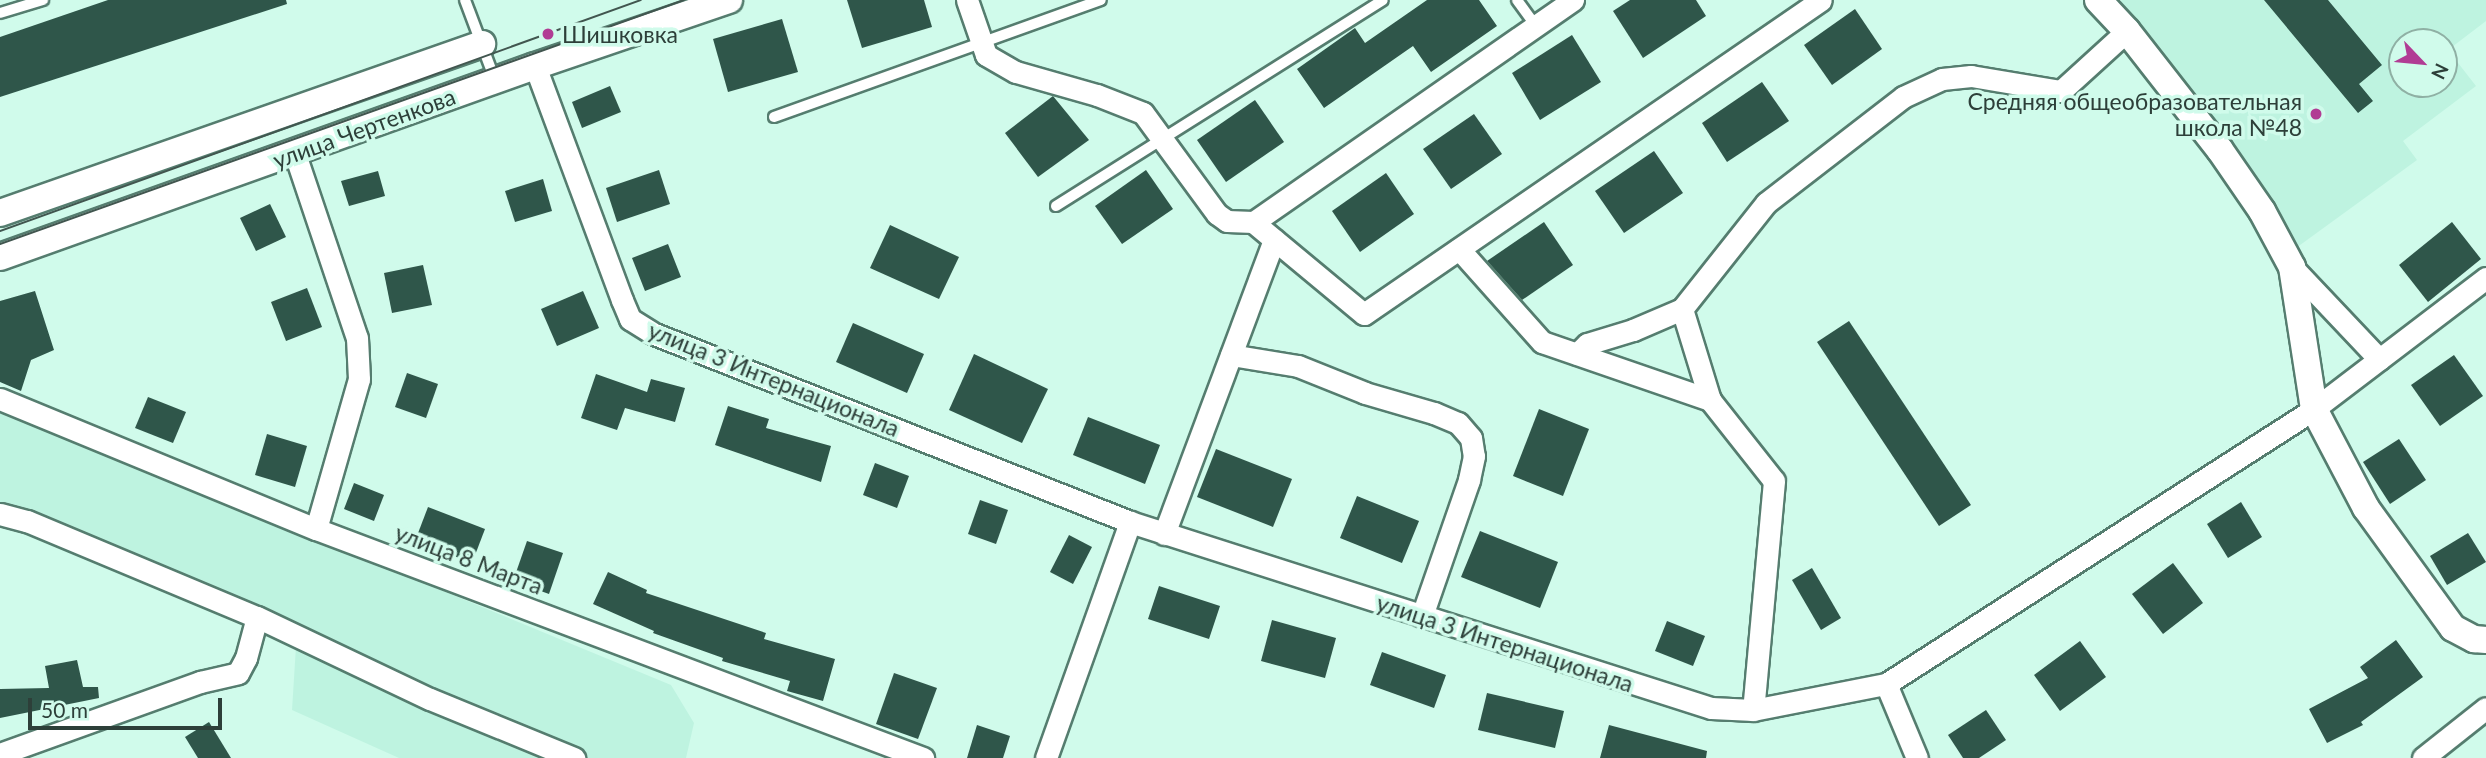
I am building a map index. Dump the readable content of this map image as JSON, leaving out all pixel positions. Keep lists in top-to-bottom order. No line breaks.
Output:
{"streets":{"street":["улица Чертенкова","улица 3 Интернационала","улица 8 Марта"]},"crossings":[["улица Чертенкова","улица 3 Интернационала"]],"places":["Шишковка","Средняя общеобразовательная школа №48"],"scale_bar":"50 m","north":"bottom right"}
